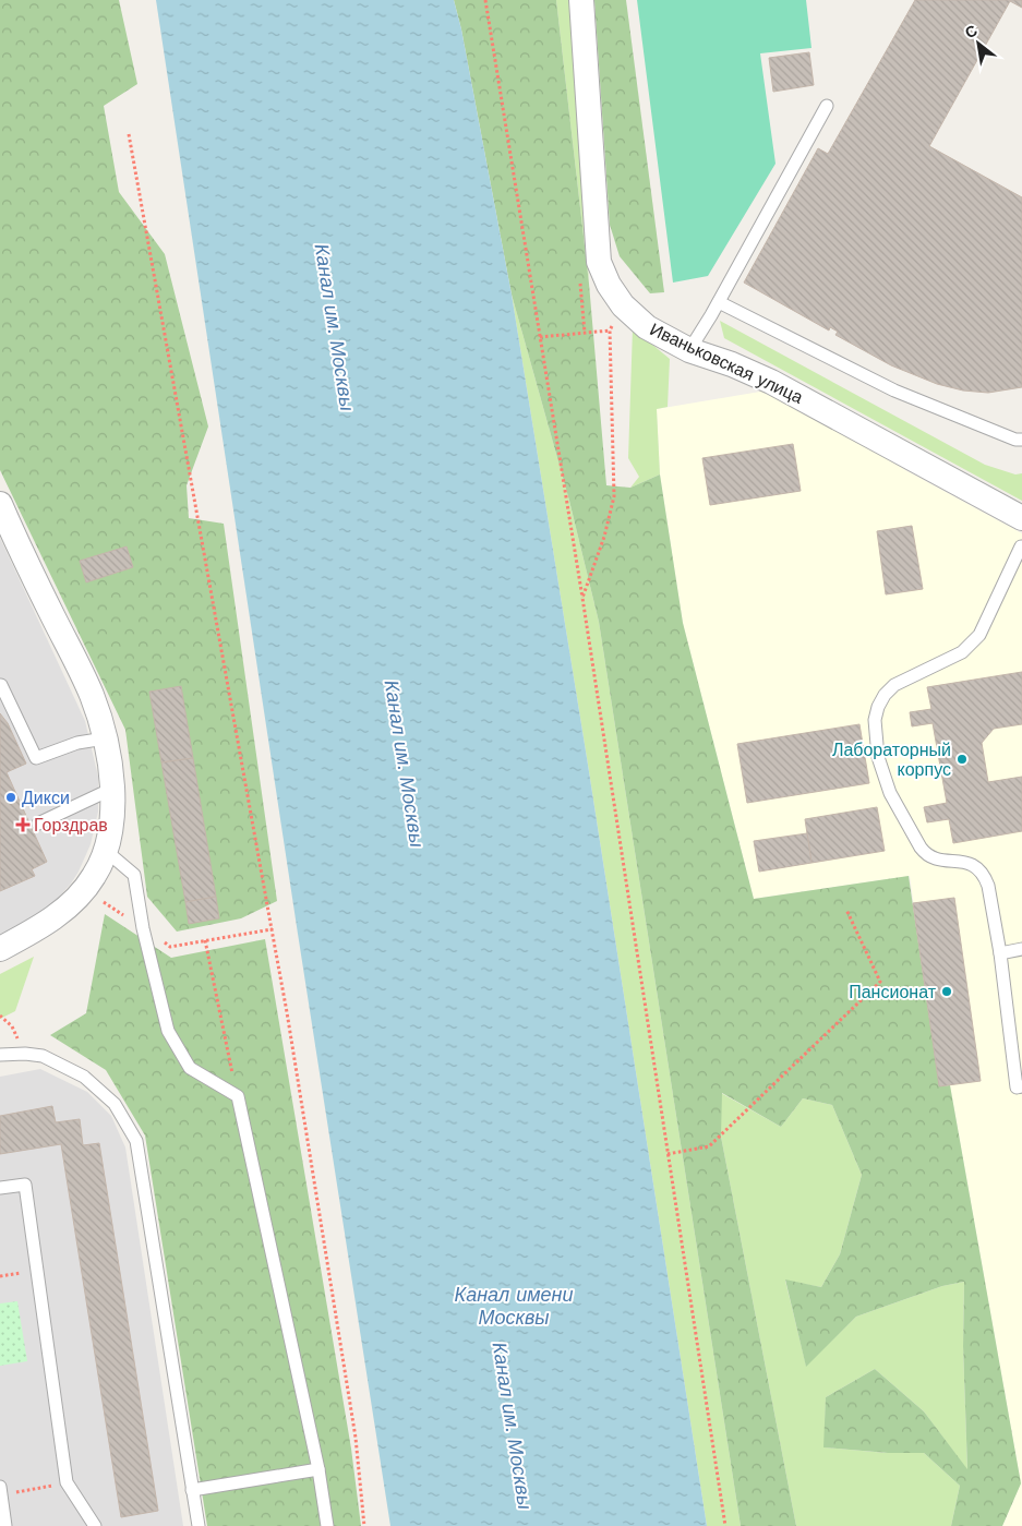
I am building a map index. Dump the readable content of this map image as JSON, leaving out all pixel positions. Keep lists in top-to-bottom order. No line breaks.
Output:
{"streets":{"street":["Иваньковская улица"]},"water":["Канал им. Москвы","Канал имени Москвы"],"places":{"other":["Лабораторный корпус","Дикси","Пансионат"],"health":["Горздрав"]},"north":"top left"}
